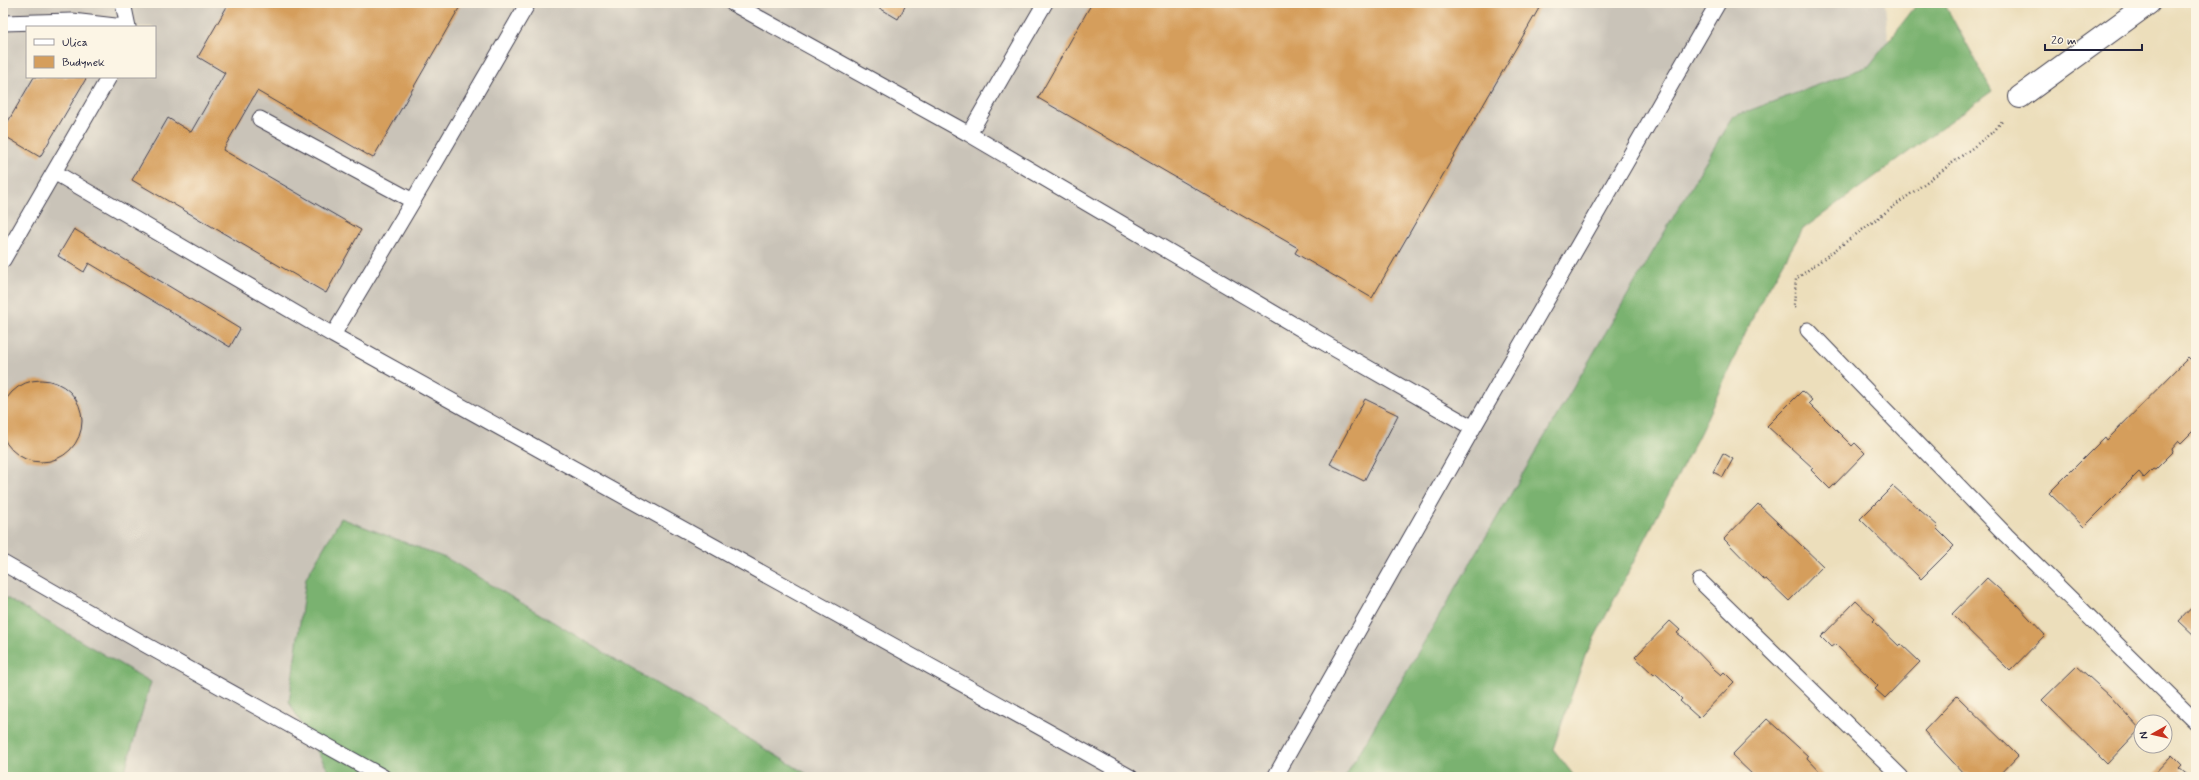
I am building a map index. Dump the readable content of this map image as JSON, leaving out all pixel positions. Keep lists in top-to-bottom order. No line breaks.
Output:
{"legend":["Ulica","Budynek"],"scale_bar":"20 m","north":"left"}
